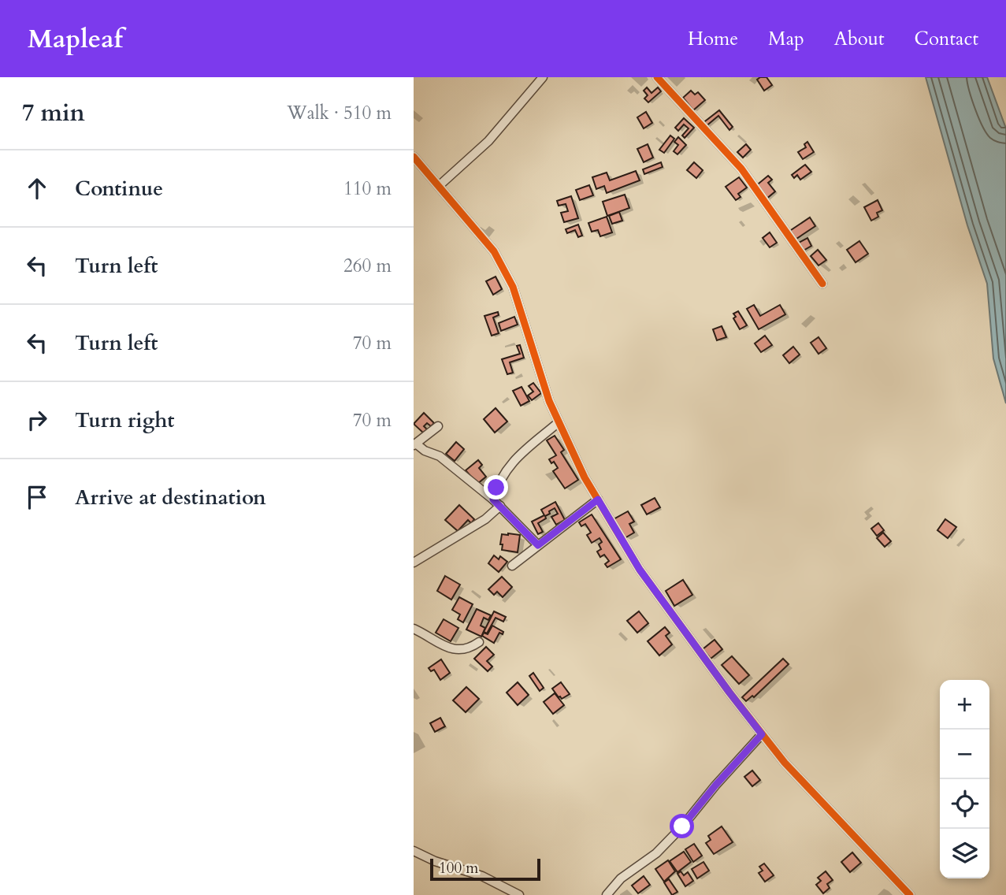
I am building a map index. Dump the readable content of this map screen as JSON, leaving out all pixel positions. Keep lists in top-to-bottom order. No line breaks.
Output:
{"scale_bar":"100 m","page":{"header":"Mapleaf","nav":["Home","Map","About","Contact"],"heading":["7 min","Walk · 510 m"],"list":[["Continue","110 m"],["Turn left","260 m"],["Turn left","70 m"],["Turn right","70 m"],"Arrive at destination"],"map_buttons":["+","−"],"scale":"100 m"}}
